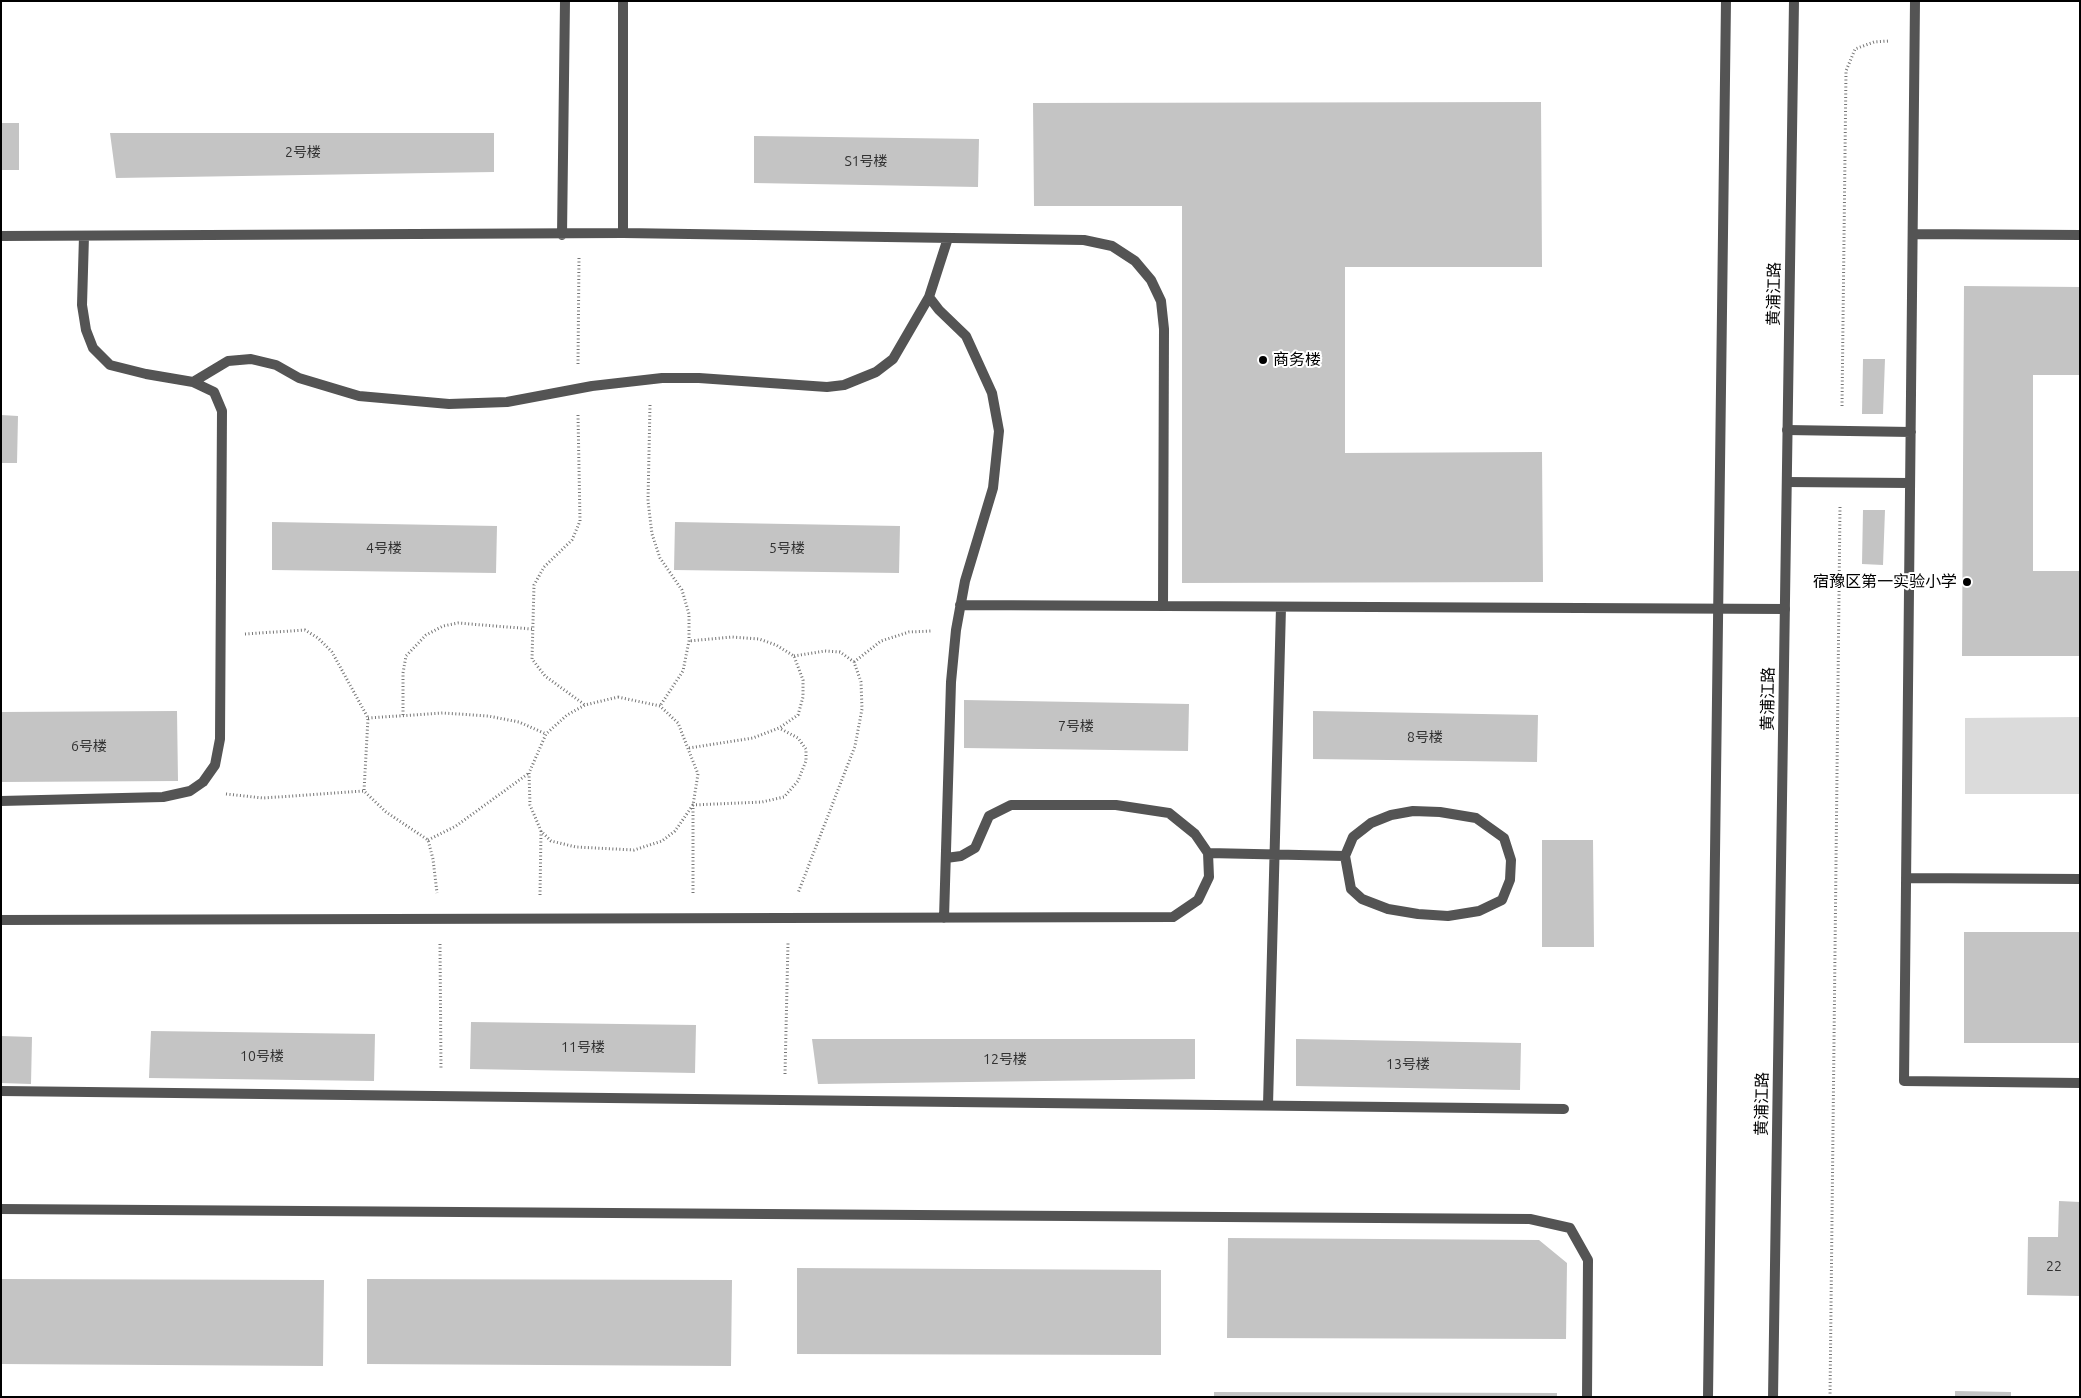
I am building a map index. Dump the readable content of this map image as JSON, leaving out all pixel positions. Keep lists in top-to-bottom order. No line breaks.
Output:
{"streets":{"street":["黄浦江路"]},"places":["商务楼","宿豫区第一实验小学"],"house_numbers":["2号楼","S1号楼","4号楼","5号楼","7号楼","8号楼","6号楼","11号楼","10号楼","12号楼","13号楼","22"]}
